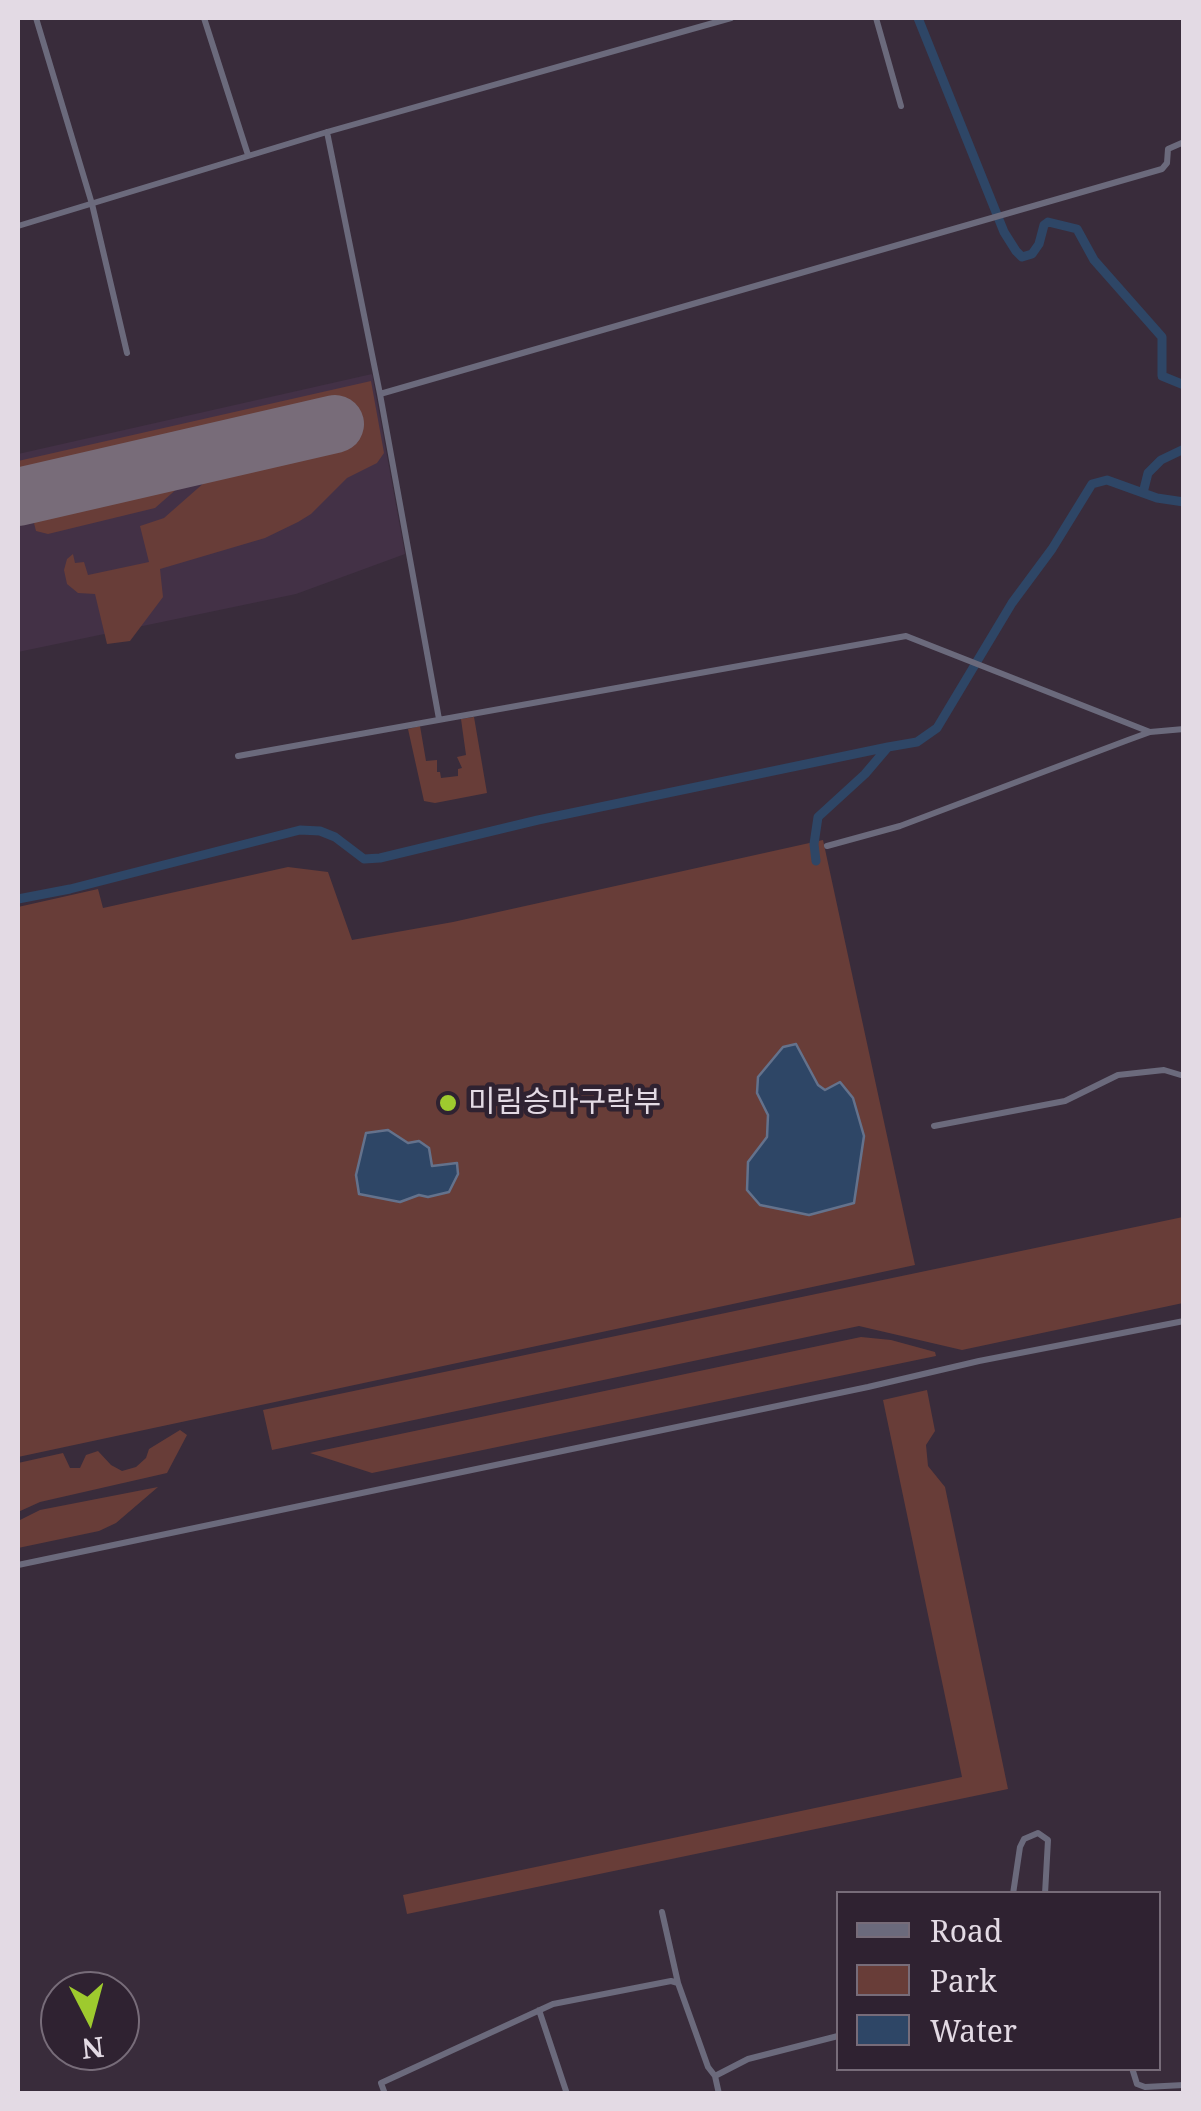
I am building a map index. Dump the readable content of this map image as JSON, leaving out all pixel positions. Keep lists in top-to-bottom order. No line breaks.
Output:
{"places":["미림승마구락부"],"legend":["Road","Park","Water"],"north":"bottom"}
